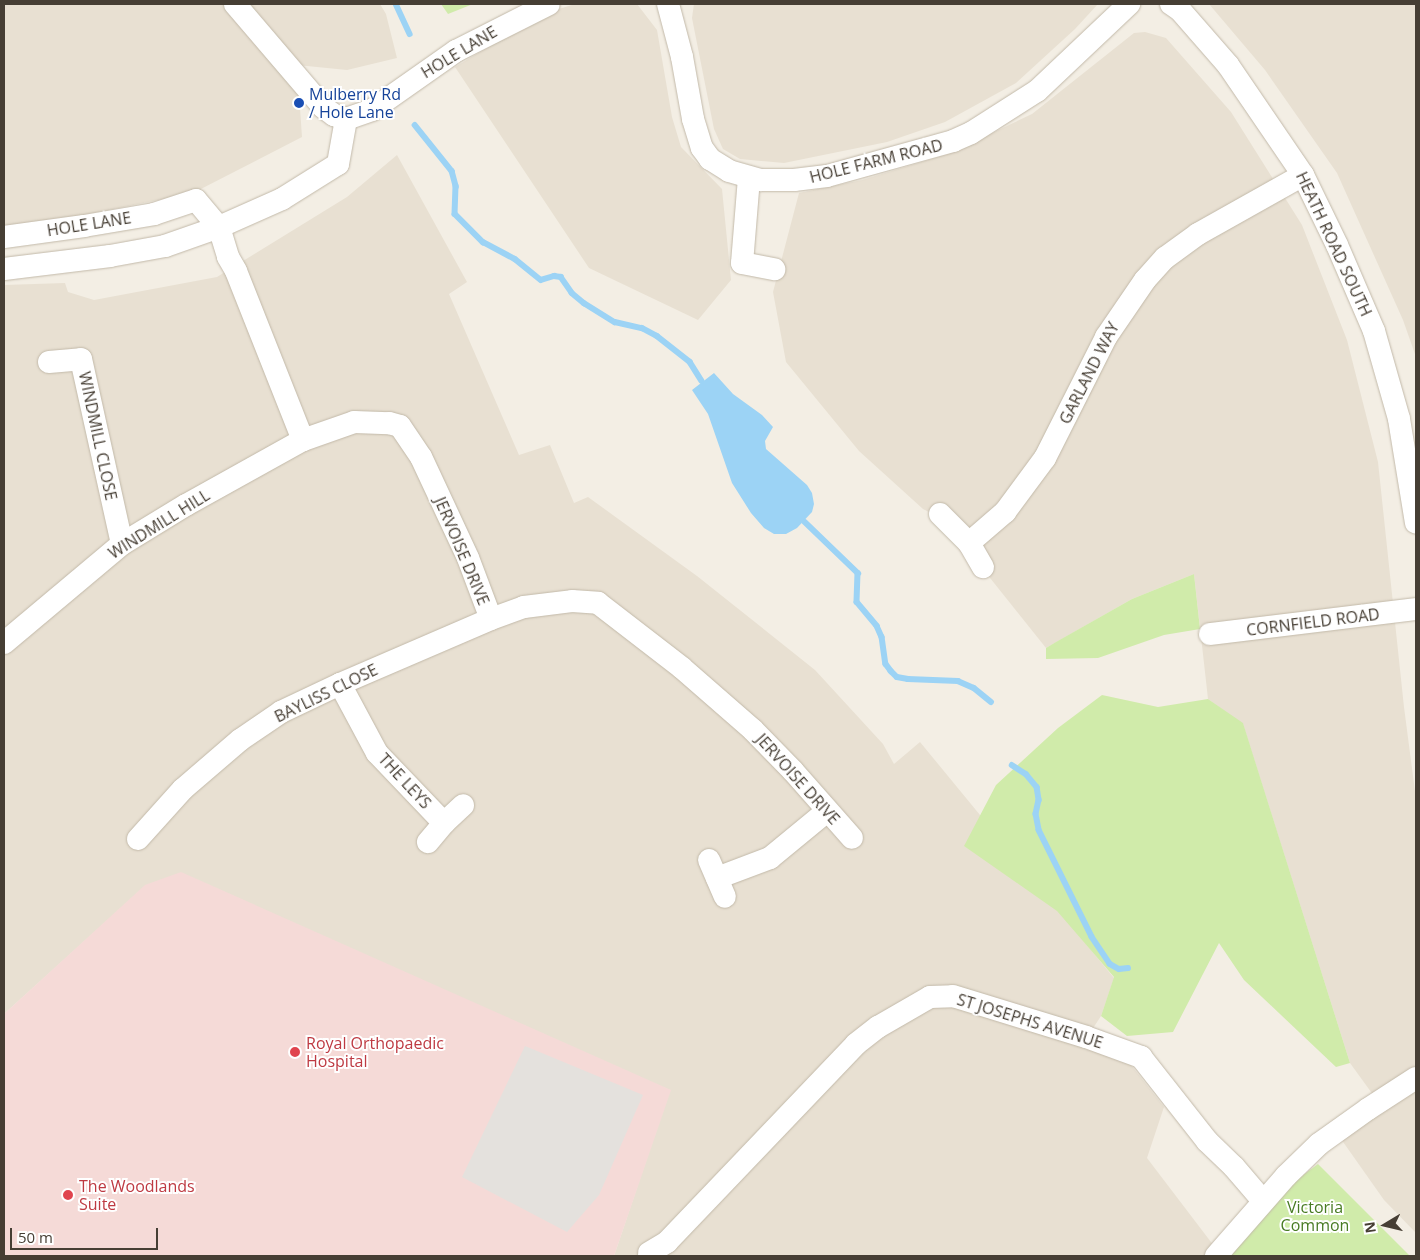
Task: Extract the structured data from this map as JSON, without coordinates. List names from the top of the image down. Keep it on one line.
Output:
{"streets":{"street":["HOLE LANE","HOLE FARM ROAD","HEATH ROAD SOUTH","GARLAND WAY","WINDMILL CLOSE","WINDMILL HILL","JERVOISE DRIVE","CORNFIELD ROAD","BAYLISS CLOSE","THE LEYS","ST JOSEPHS AVENUE"]},"crossings":[["HEATH ROAD SOUTH","GARLAND WAY"],["WINDMILL CLOSE","WINDMILL HILL"],["WINDMILL HILL","JERVOISE DRIVE"],["JERVOISE DRIVE","BAYLISS CLOSE"],["BAYLISS CLOSE","THE LEYS"]],"parks":["Victoria Common"],"places":["Mulberry Rd / Hole Lane","Royal Orthopaedic Hospital","The Woodlands Suite"],"scale_bar":"50 m","north":"left"}
